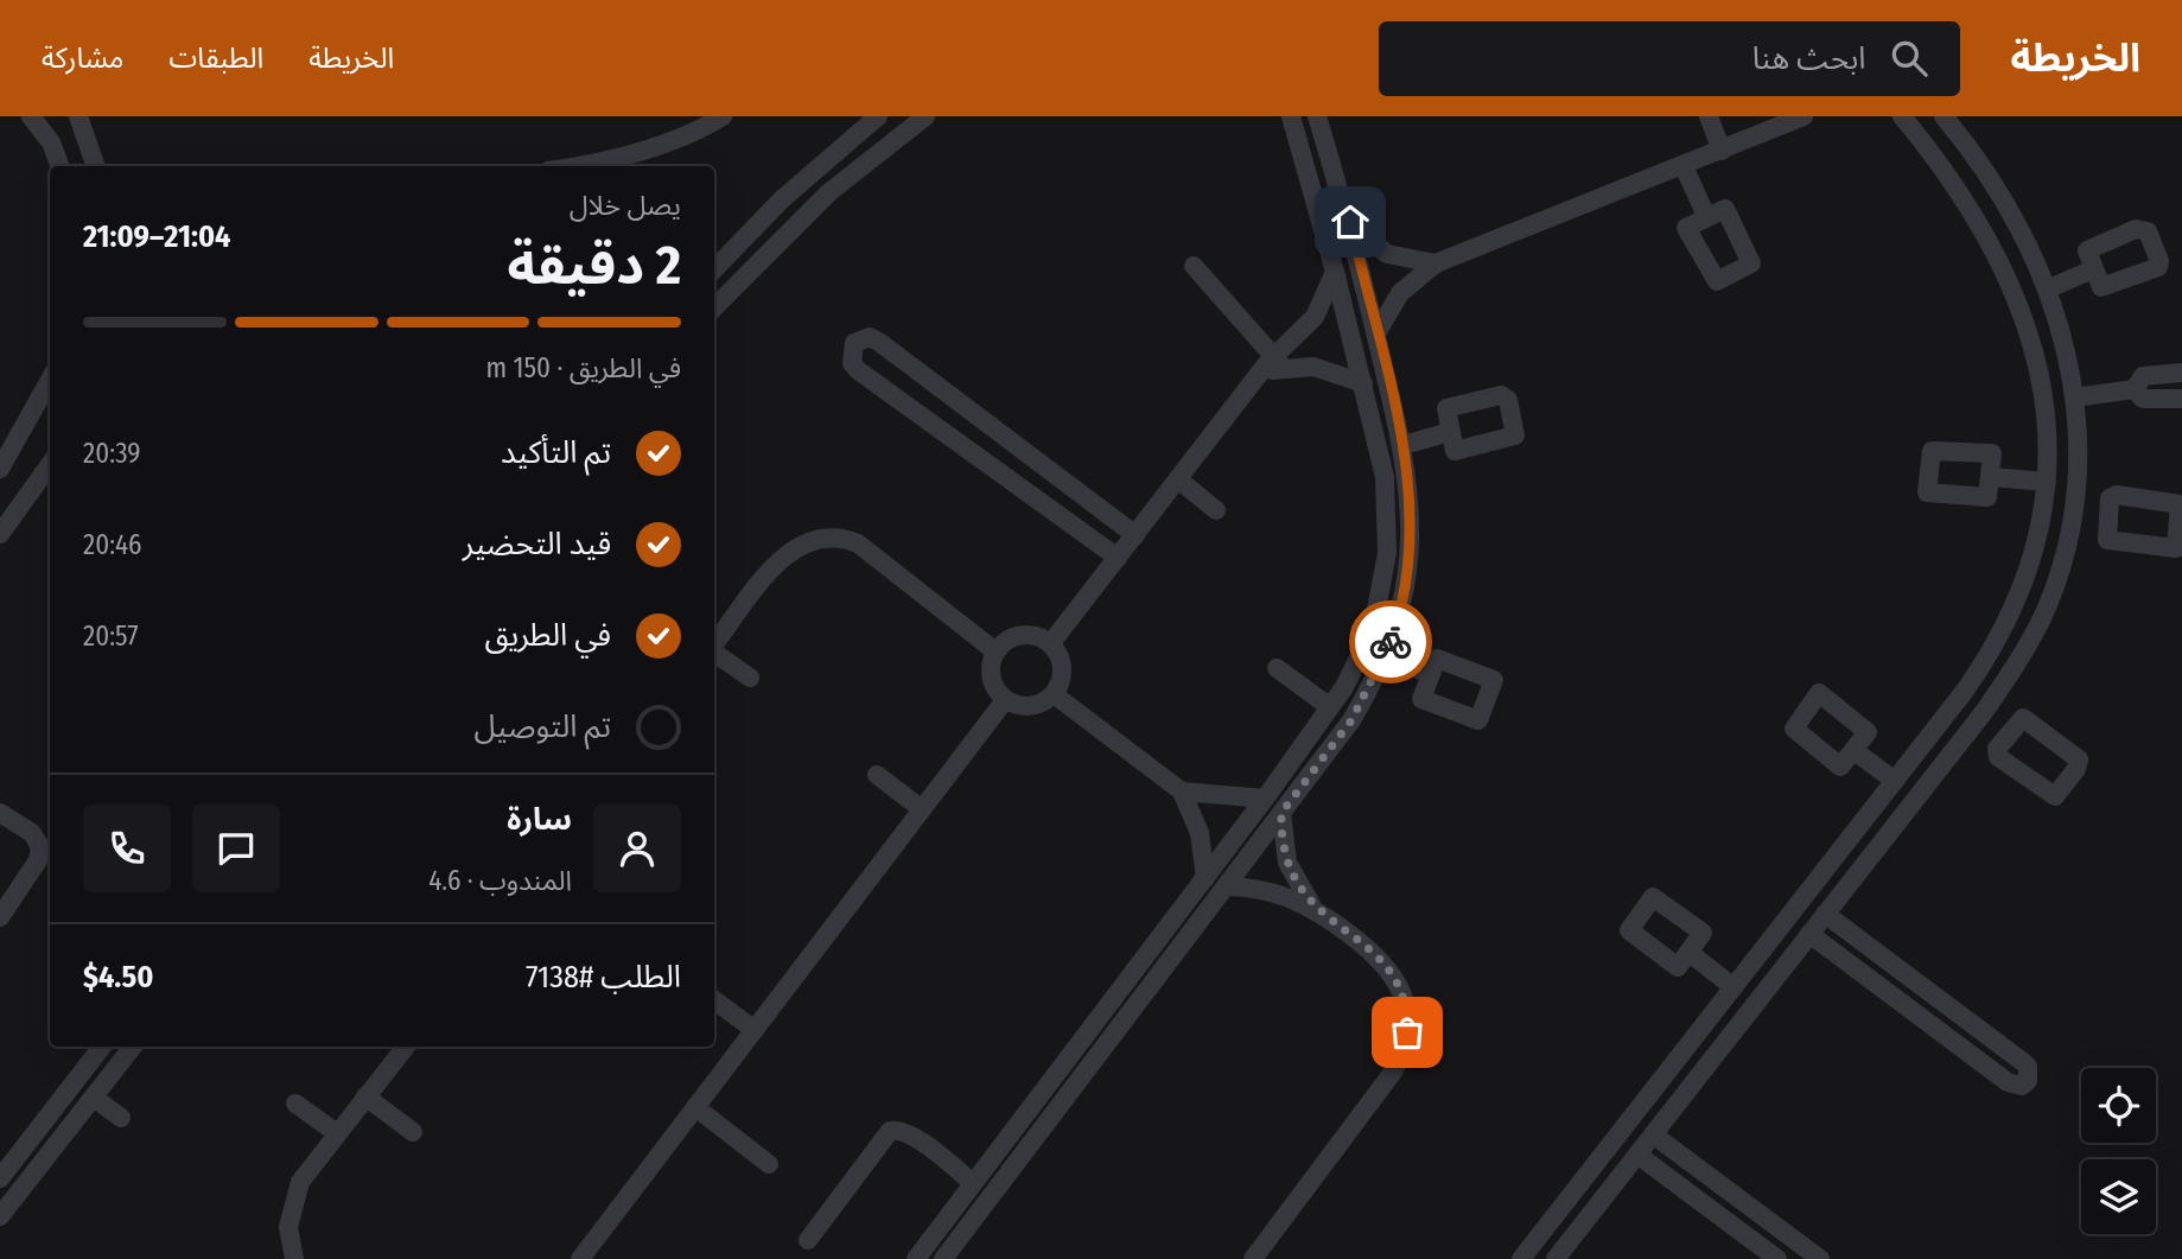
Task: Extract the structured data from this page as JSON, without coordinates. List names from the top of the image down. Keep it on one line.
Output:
{"page":{"header":"الخريطة","search":"ابحث هنا","nav":["الخريطة","الطبقات","مشاركة"],"heading":["2 دقيقة","يصل خلال","21:04–21:09"],"panel":["سارة","المندوب · 4.6","الطلب #7138","$4.50"],"bar":"في الطريق · 150 m","list":[["تم التأكيد","20:39"],["قيد التحضير","20:46"],["في الطريق","20:57"],"تم التوصيل"]}}
